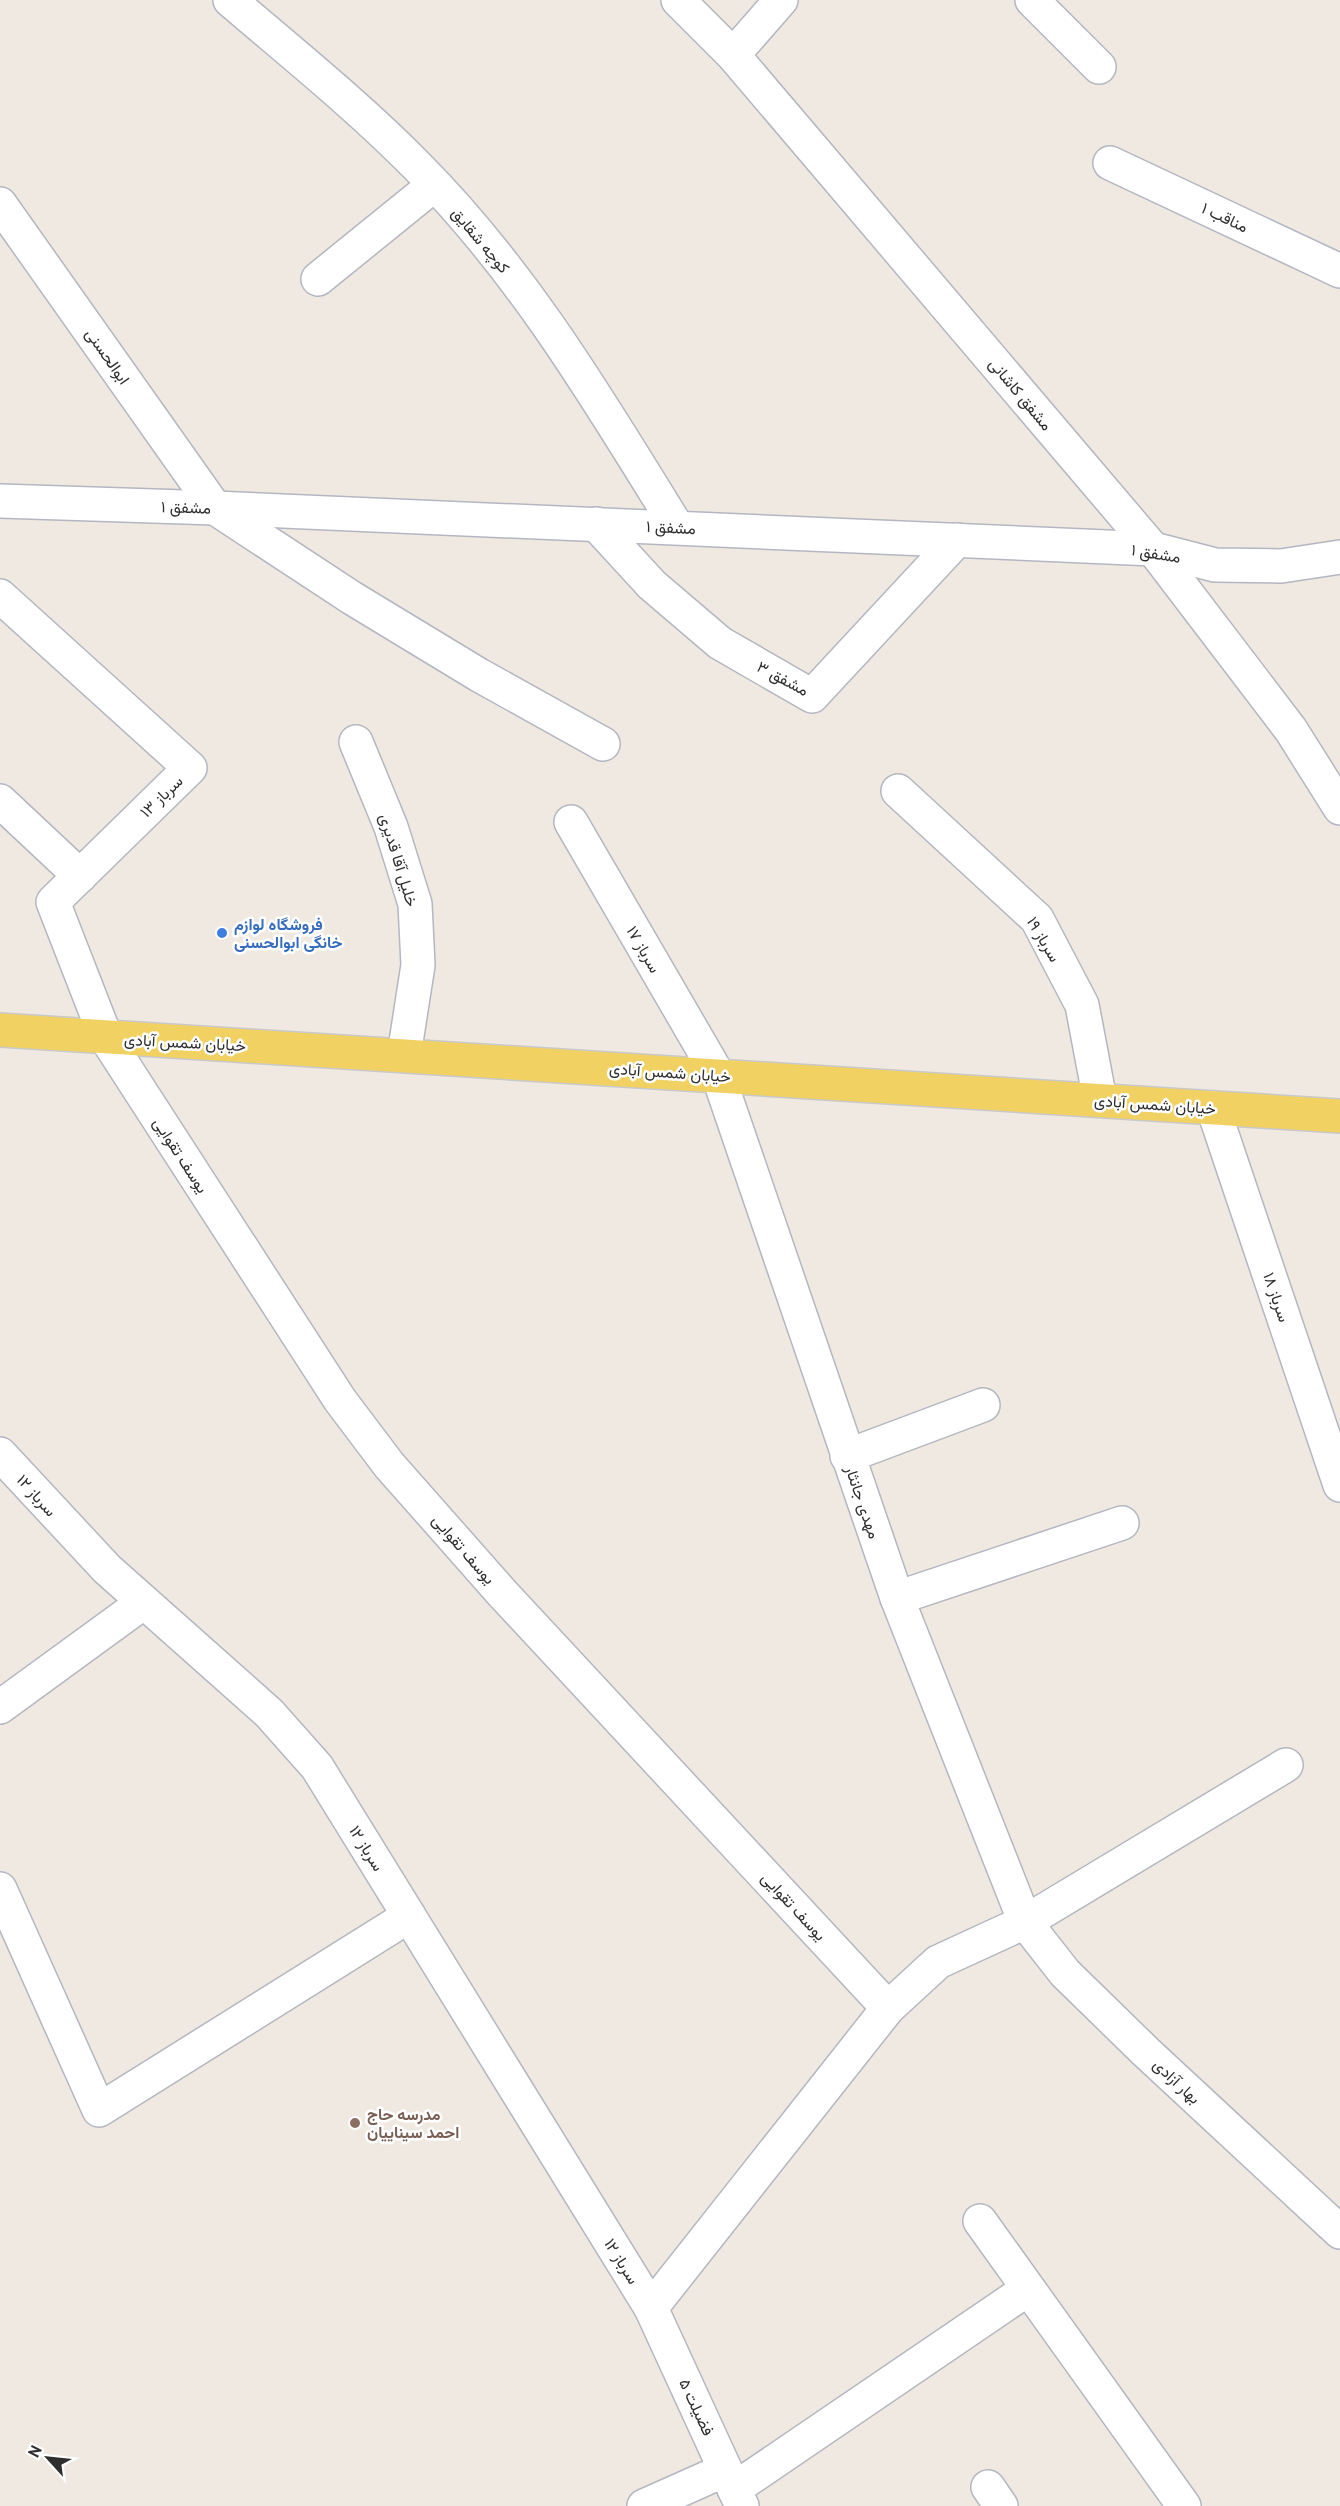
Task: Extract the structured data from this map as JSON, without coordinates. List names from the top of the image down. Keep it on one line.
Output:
{"streets":{"main road":["خیابان شمس آبادی"],"street":["مناقب ۱","کوچه شقایق","ابوالحسنی","مشفق کاشانی","مشفق ۱","مشفق ۳","سرباز ۱۳","خلیل آقا قدیری","سرباز ۱۹","سرباز ۱۷","یوسف تقوایی","سرباز ۱۸","سرباز ۱۲","مهدی جانثار","بهار آزادی","فضیلت ۵"]},"crossings":[["کوچه شقایق","مشفق ۱"],["ابوالحسنی","مشفق ۱"],["مشفق کاشانی","مشفق ۱"],["مشفق ۱","مشفق ۳"],["سرباز ۱۳","خیابان شمس آبادی"],["سرباز ۱۳","یوسف تقوایی"],["خلیل آقا قدیری","خیابان شمس آبادی"],["سرباز ۱۹","خیابان شمس آبادی"],["سرباز ۱۷","خیابان شمس آبادی"],["سرباز ۱۷","مهدی جانثار"],["خیابان شمس آبادی","یوسف تقوایی"],["خیابان شمس آبادی","سرباز ۱۸"],["خیابان شمس آبادی","مهدی جانثار"],["سرباز ۱۲","فضیلت ۵"],["مهدی جانثار","بهار آزادی"]],"places":["فروشگاه لوازم خانگی ابوالحسنی","مدرسه حاج احمد سیناییان"],"north":"top left"}
